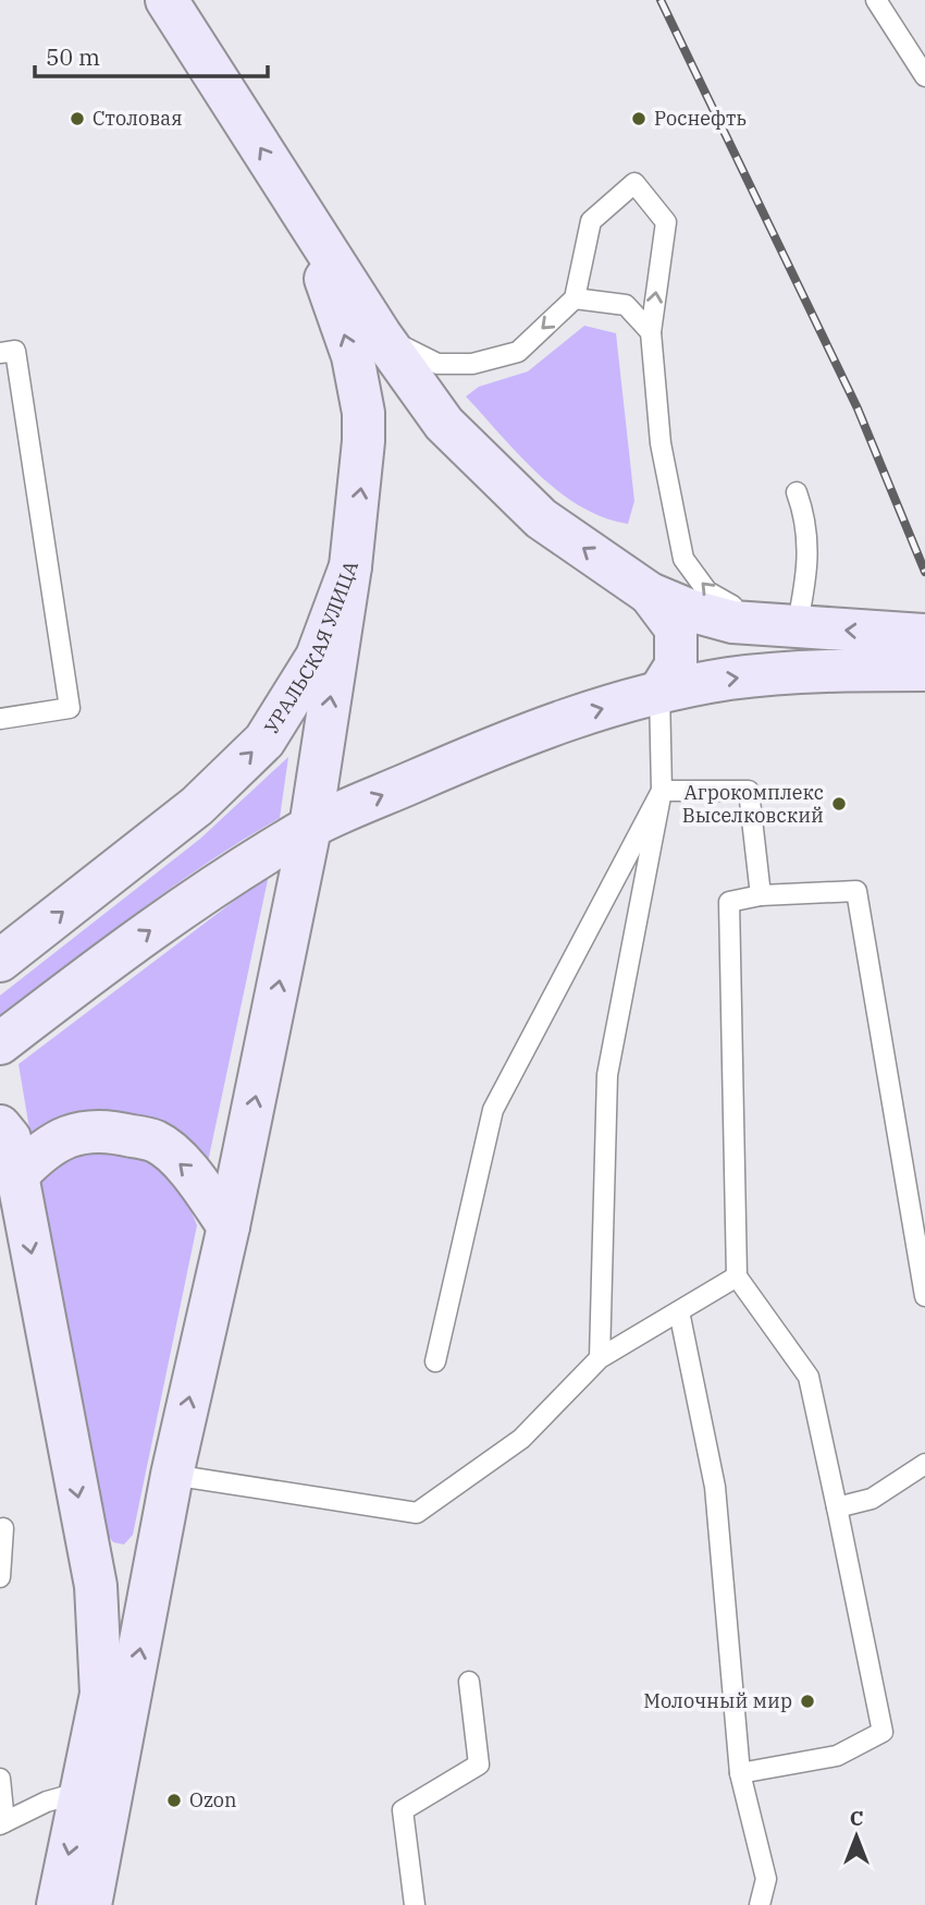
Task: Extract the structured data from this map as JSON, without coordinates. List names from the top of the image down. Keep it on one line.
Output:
{"streets":{"main road":["УРАЛЬСКАЯ УЛИЦА"]},"places":["Столовая","Роснефть","Агрокомплекс Выселковский","Молочный мир","Ozon"],"scale_bar":"50 m","north":"top"}
